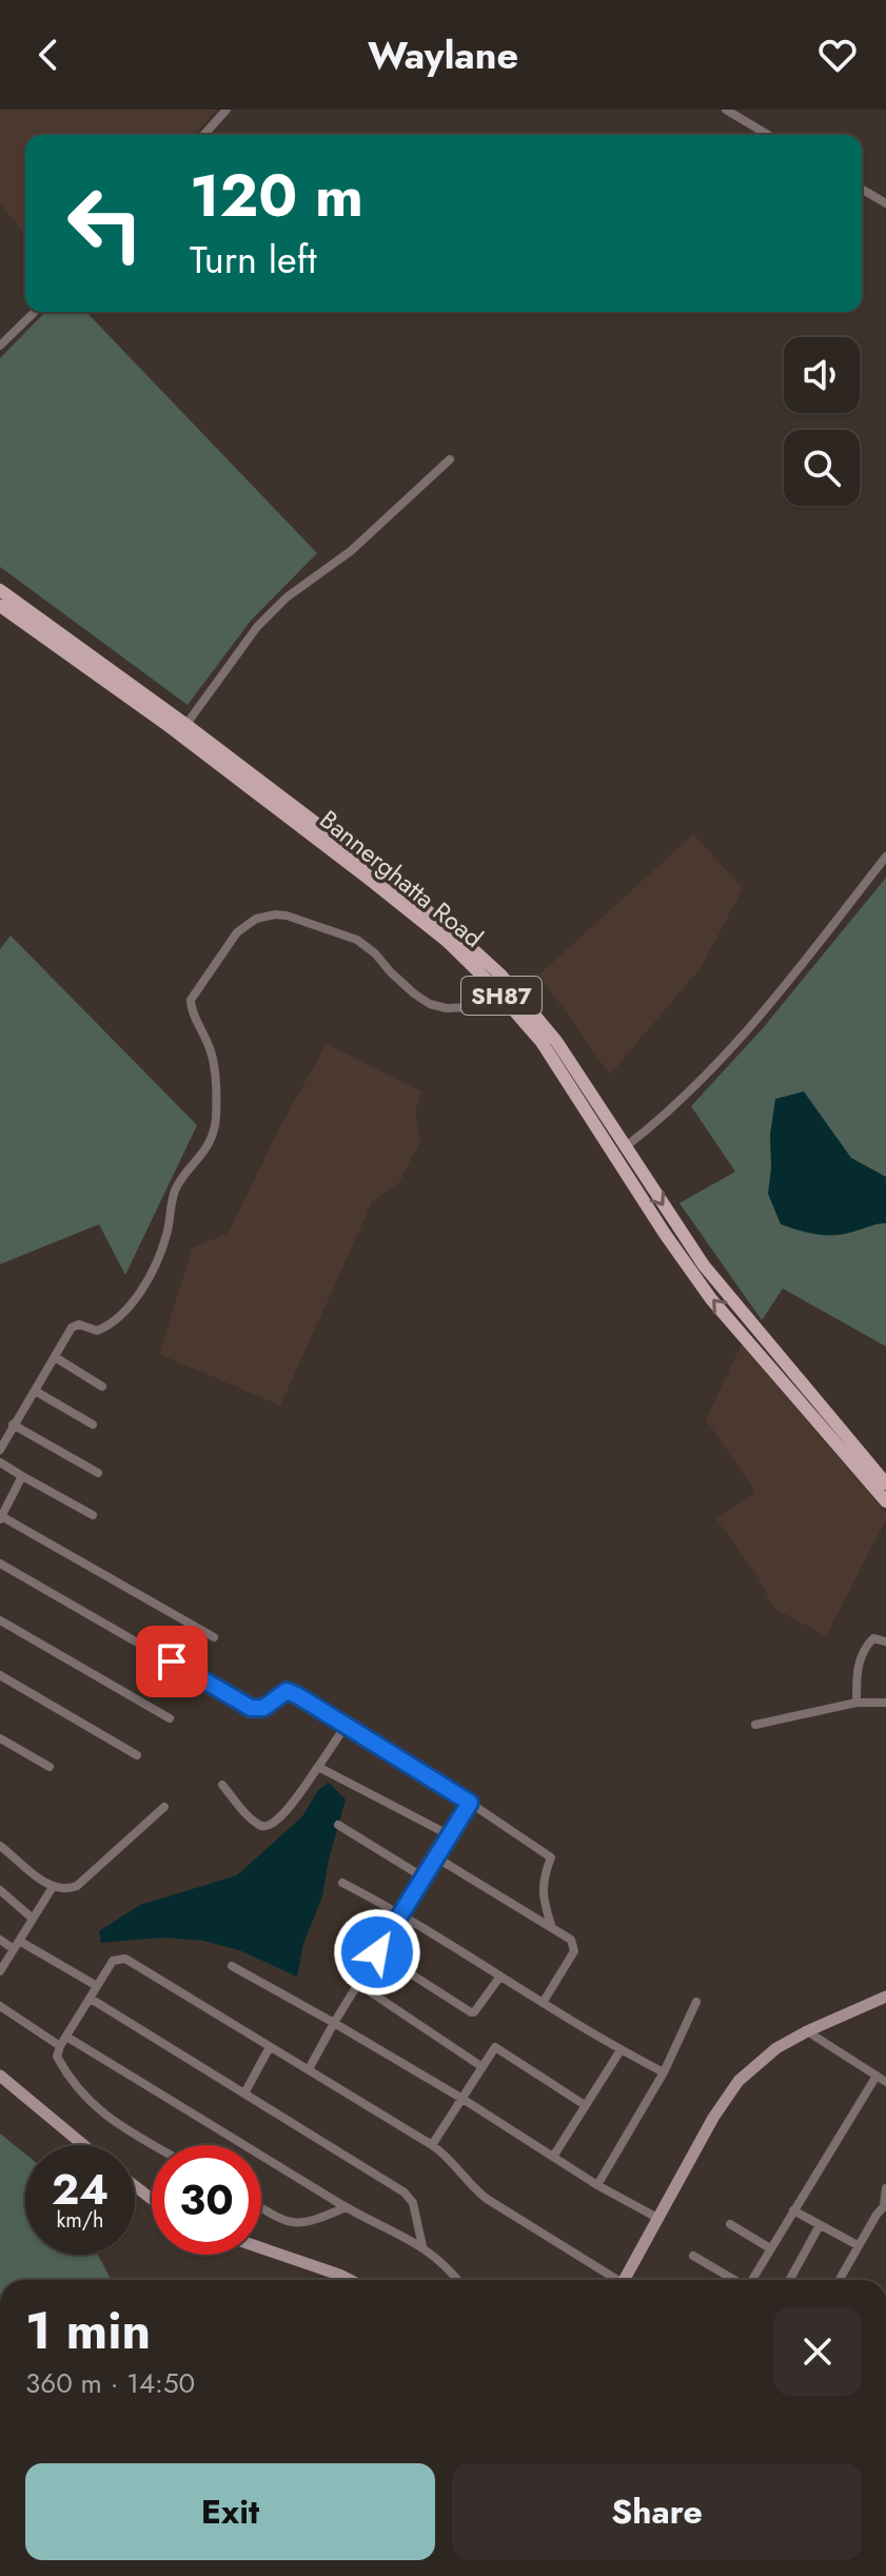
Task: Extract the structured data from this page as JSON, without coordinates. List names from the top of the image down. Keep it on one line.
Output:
{"streets":{"main road":["Bannerghatta Road","SH87"]},"page":{"header":"Waylane","turn":["120 m","Turn left"],"speed":"24 km/h","limit":"30","heading":["1 min","360 m · 14:50"],"buttons":["Exit","Share"]}}
